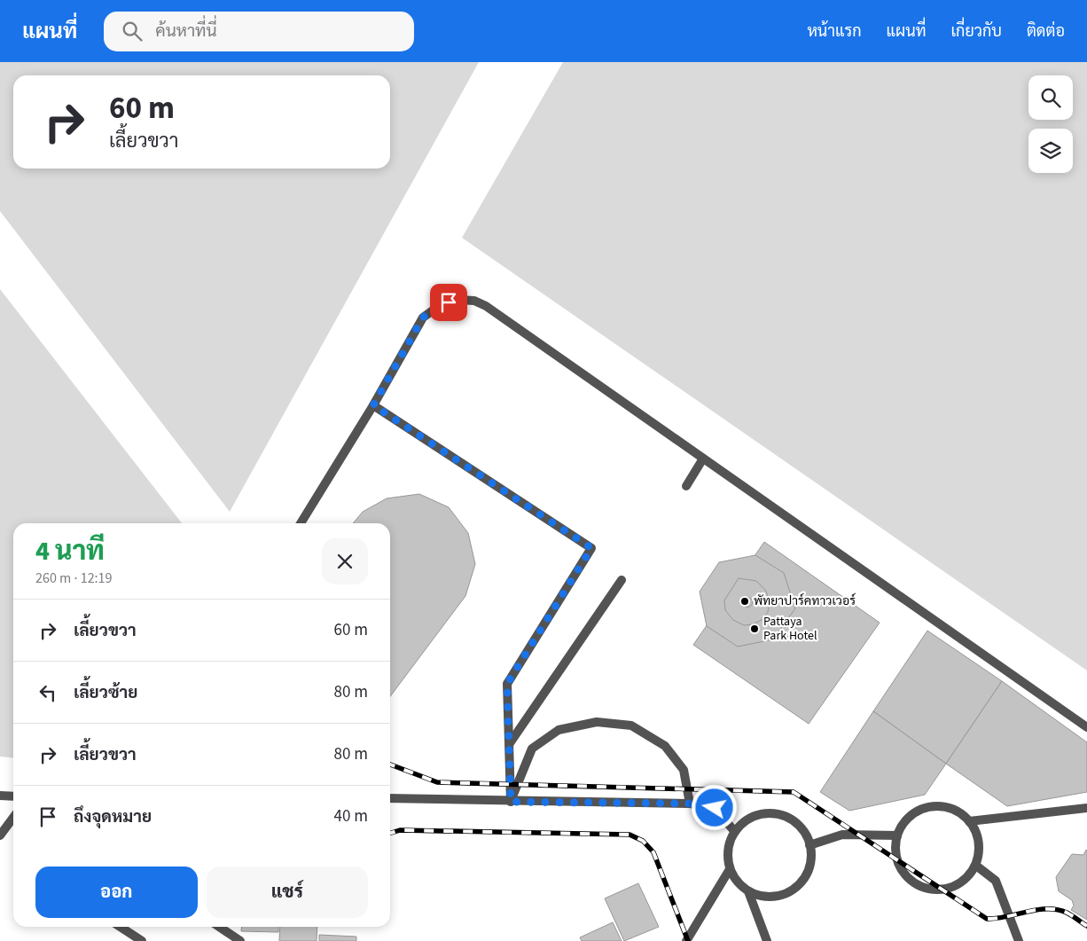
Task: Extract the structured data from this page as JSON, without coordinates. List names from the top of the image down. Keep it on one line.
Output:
{"places":["พัทยาปาร์คทาวเวอร์","Pattaya Park Hotel"],"page":{"header":"แผนที่","search":"ค้นหาที่นี่","nav":["หน้าแรก","แผนที่","เกี่ยวกับ","ติดต่อ"],"turn":["60 m","เลี้ยวขวา"],"heading":["4 นาที","260 m · 12:19"],"list":[{"name":"เลี้ยวขวา","value":"60 m"},{"name":"เลี้ยวซ้าย","value":"80 m"},{"name":"เลี้ยวขวา","value":"80 m"},{"name":"ถึงจุดหมาย","value":"40 m"}],"buttons":["ออก","แชร์"]}}
